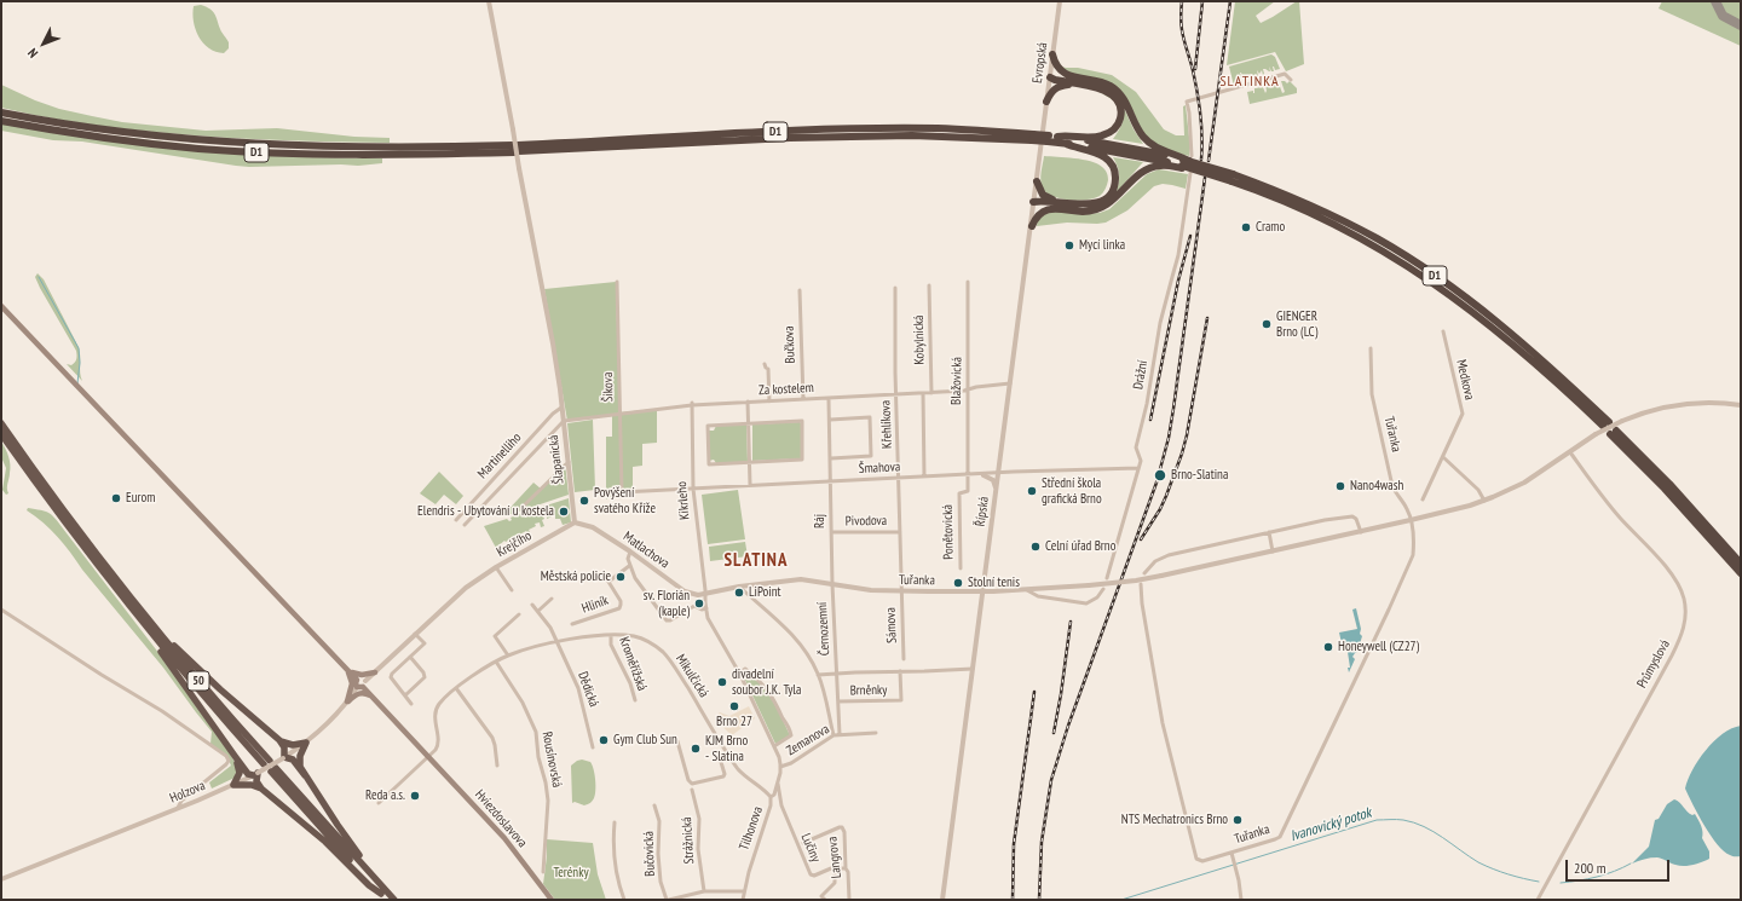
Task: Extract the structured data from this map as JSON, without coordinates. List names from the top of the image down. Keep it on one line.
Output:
{"streets":{"highway":["D1","50"],"main road":["Hviezdoslavova"],"street":["Evropská","Kobylnická","Bučkova","Drážní","Medkova","Blažovická","Šikova","Za kostelem","Křehlíkova","Tuřanka","Martinelliho","Šlapanická","Šmahova","Kikrleho","Řípská","Ráj","Pivodova","Ponětovická","Krejčího","Matlachova","Hliník","Sámova","Černozemní","Kroměřížská","Průmyslová","Mikulčická","Dědická","Brněnky","Zemanova","Rousínovská","Holzova","Tilhonova","Strážnická","Lučiny","Bučovická","Langrova"]},"crossings":[["Evropská","Řípská"],["D1","Drážní"],["Kobylnická","Za kostelem"],["Bučkova","Za kostelem"],["Drážní","Šmahova"],["Blažovická","Za kostelem"],["Blažovická","Šmahova"],["Blažovická","Ponětovická"],["Šikova","Za kostelem"],["Šikova","Šmahova"],["Za kostelem","Křehlíkova"],["Za kostelem","Šlapanická"],["Za kostelem","Kikrleho"],["Za kostelem","Řípská"],["Křehlíkova","Tuřanka"],["Křehlíkova","Šmahova"],["Křehlíkova","Pivodova"],["Křehlíkova","Sámova"],["Tuřanka","Kikrleho"],["Tuřanka","Řípská"],["Tuřanka","Ráj"],["Tuřanka","Matlachova"],["Tuřanka","Sámova"],["Tuřanka","Černozemní"],["Martinelliho","Šlapanická"],["Šlapanická","Krejčího"],["Šlapanická","Matlachova"],["Šmahova","Kikrleho"],["Šmahova","Řípská"],["Šmahova","Ráj"],["Šmahova","Ponětovická"],["Kikrleho","Matlachova"],["Kikrleho","Zemanova"],["Kikrleho","Tilhonova"],["Řípská","Brněnky"],["Ráj","Pivodova"],["Ráj","Černozemní"],["Krejčího","Matlachova"],["Krejčího","Holzova"],["Černozemní","Brněnky"],["Černozemní","Zemanova"],["Kroměřížská","Mikulčická"],["Mikulčická","Dědická"],["Mikulčická","Rousínovská"],["Mikulčická","Hviezdoslavova"],["Mikulčická","Tilhonova"],["50","Holzova"],["Zemanova","Tilhonova"],["Holzova","Hviezdoslavova"],["Tilhonova","Lučiny"],["Lučiny","Langrova"]],"districts":["SLATINKA","SLATINA"],"water":["Ivanovický potok"],"parks":["Terénky"],"places":["Cramo","Mycí linka","GIENGER Brno (LC)","Brno-Slatina","Nano4wash","Střední škola grafická Brno","Eurom","Povýšení svatého Kříže","Elendris - Ubytování u kostela","Celní úřad Brno","Městská policie","Stolní tenis","LiPoint","sv. Florián (kaple)","Honeywell (CZ27)","divadelní soubor J.K. Tyla","Brno 27","Gym Club Sun","KJM Brno - Slatina","Reda a.s.","NTS Mechatronics Brno"],"scale_bar":"200 m","north":"bottom left"}
